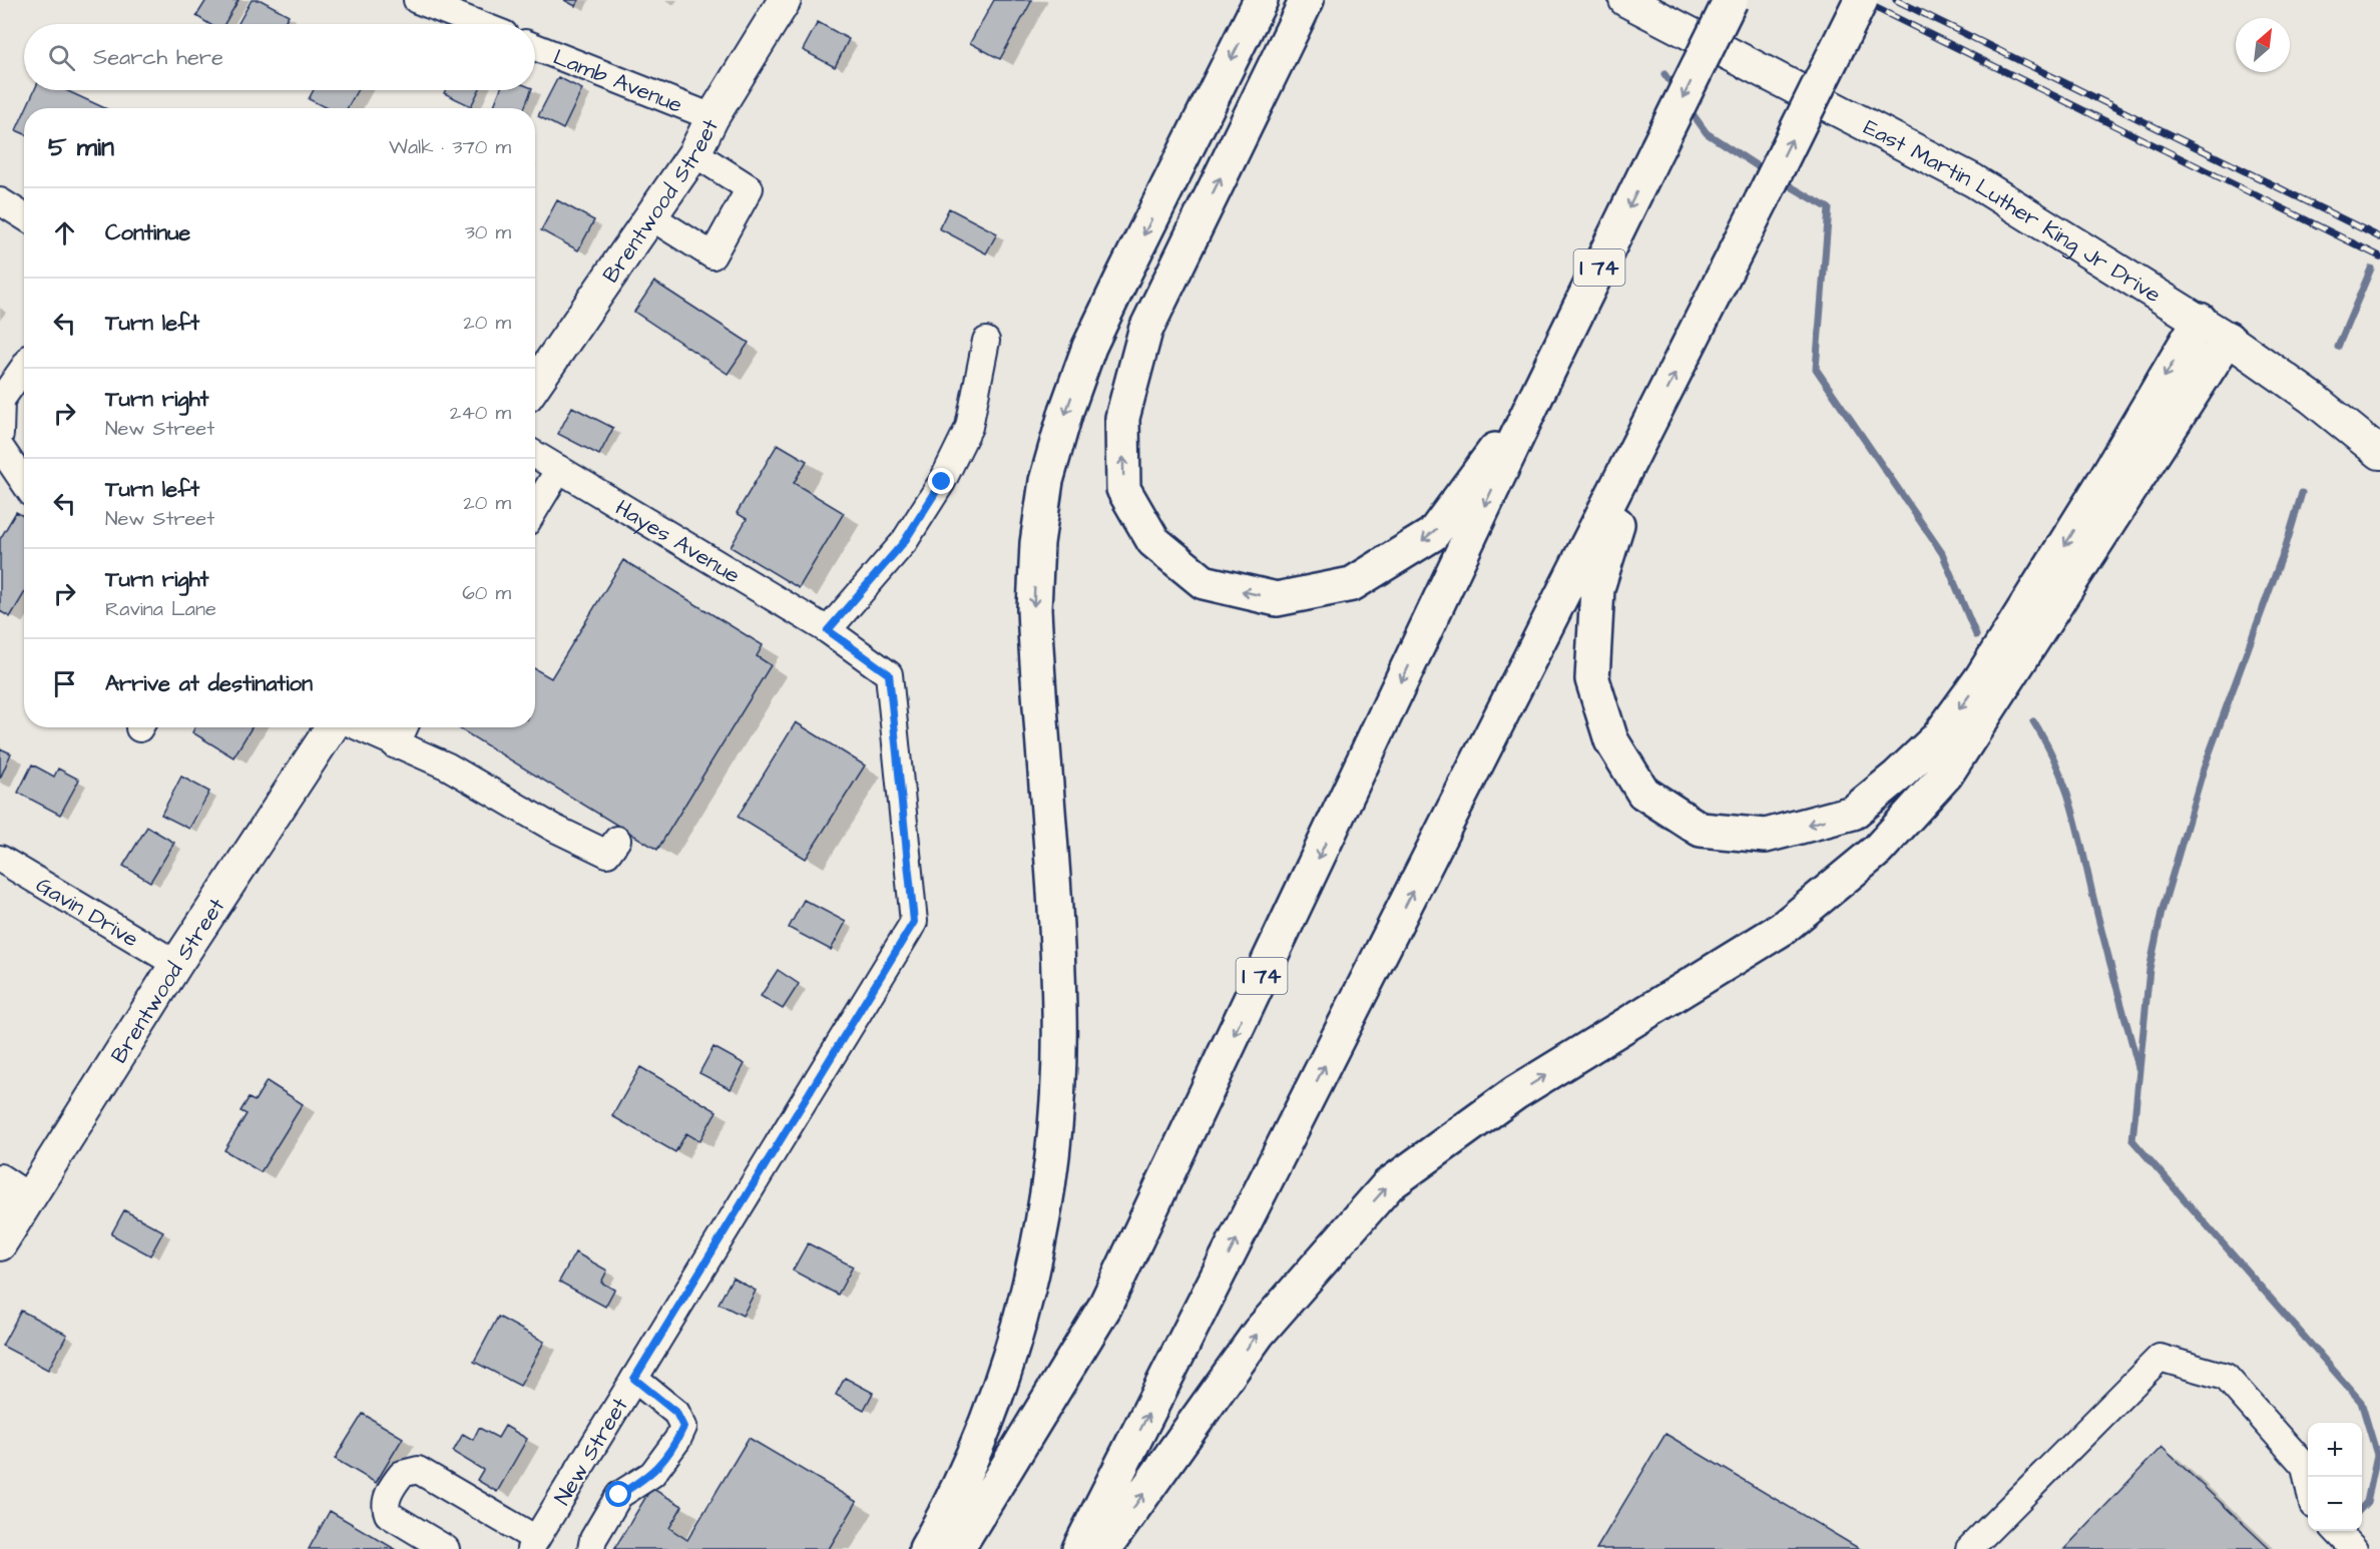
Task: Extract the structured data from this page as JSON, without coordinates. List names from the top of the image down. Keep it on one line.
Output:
{"streets":{"highway":["I 74"],"main road":["Brentwood Street","East Martin Luther King Jr Drive"],"street":["Lamb Avenue","Hayes Avenue","Gavin Drive","New Street"]},"crossings":[["Lamb Avenue","Brentwood Street"],["Brentwood Street","Gavin Drive"],["Hayes Avenue","New Street"]],"north":"top right","page":{"search":"Search here","heading":["5 min","Walk · 370 m"],"list":[["Continue","30 m"],["Turn left","20 m"],["Turn right","New Street","240 m"],["Turn left","New Street","20 m"],["Turn right","Ravina Lane","60 m"],"Arrive at destination"],"map_buttons":["+","−"]}}
